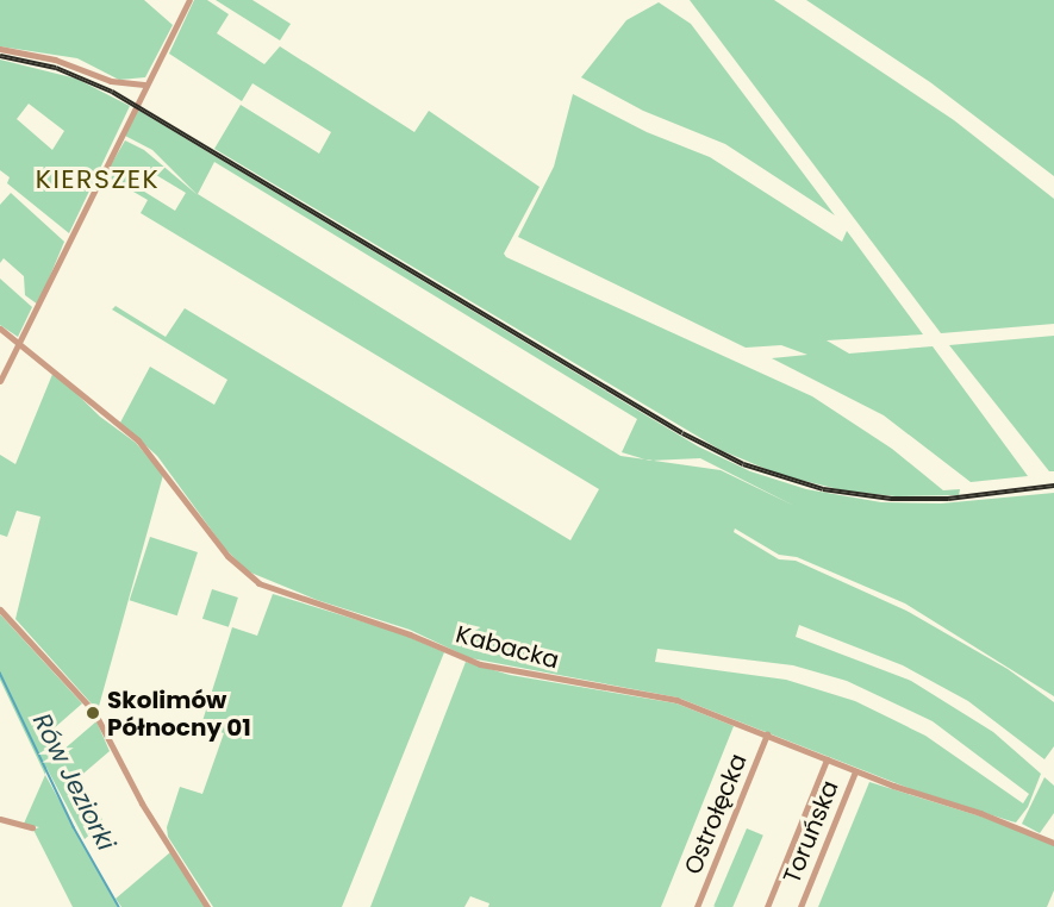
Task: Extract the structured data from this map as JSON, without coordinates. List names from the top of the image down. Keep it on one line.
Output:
{"streets":{"street":["Kabacka","Ostrołęcka","Toruńska"]},"crossings":[["Kabacka","Ostrołęcka"],["Kabacka","Toruńska"]],"districts":["KIERSZEK"],"water":["Rów Jeziorki"],"places":["Skolimów Północny 01"]}
